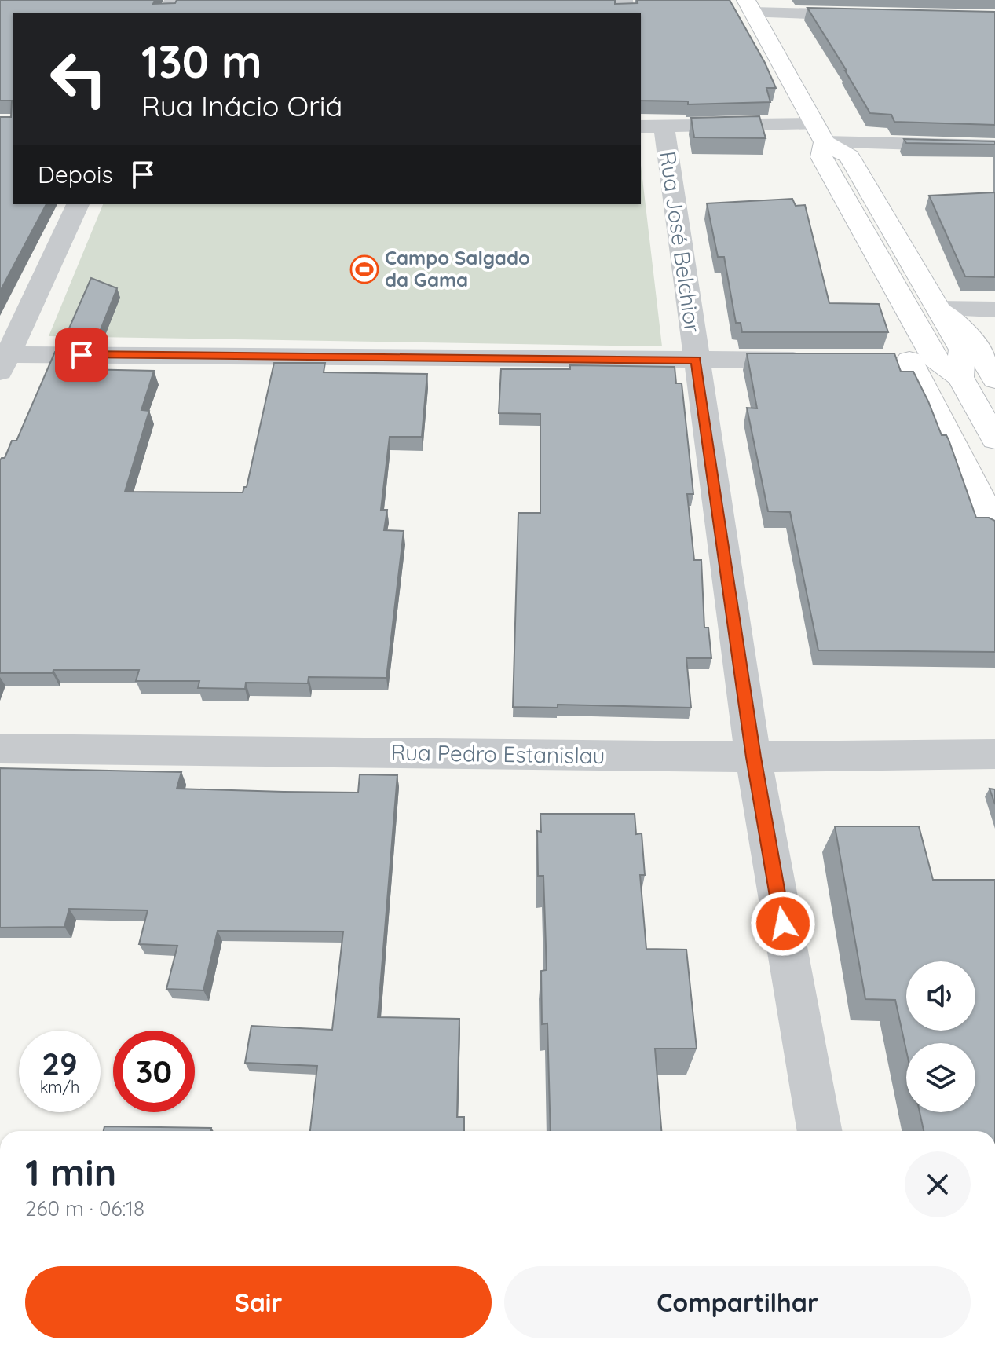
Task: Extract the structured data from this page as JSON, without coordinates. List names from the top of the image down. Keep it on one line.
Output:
{"streets":{"street":["Rua José Belchior","Rua Pedro Estanislau"]},"crossings":[["Rua José Belchior","Rua Pedro Estanislau"]],"places":{"sports":["Campo Salgado da Gama"]},"page":{"turn":["130 m","Rua Inácio Oriá"],"then":"Depois","speed":"29 km/h","limit":"30","heading":["1 min","260 m · 06:18"],"buttons":["Sair","Compartilhar"]}}
